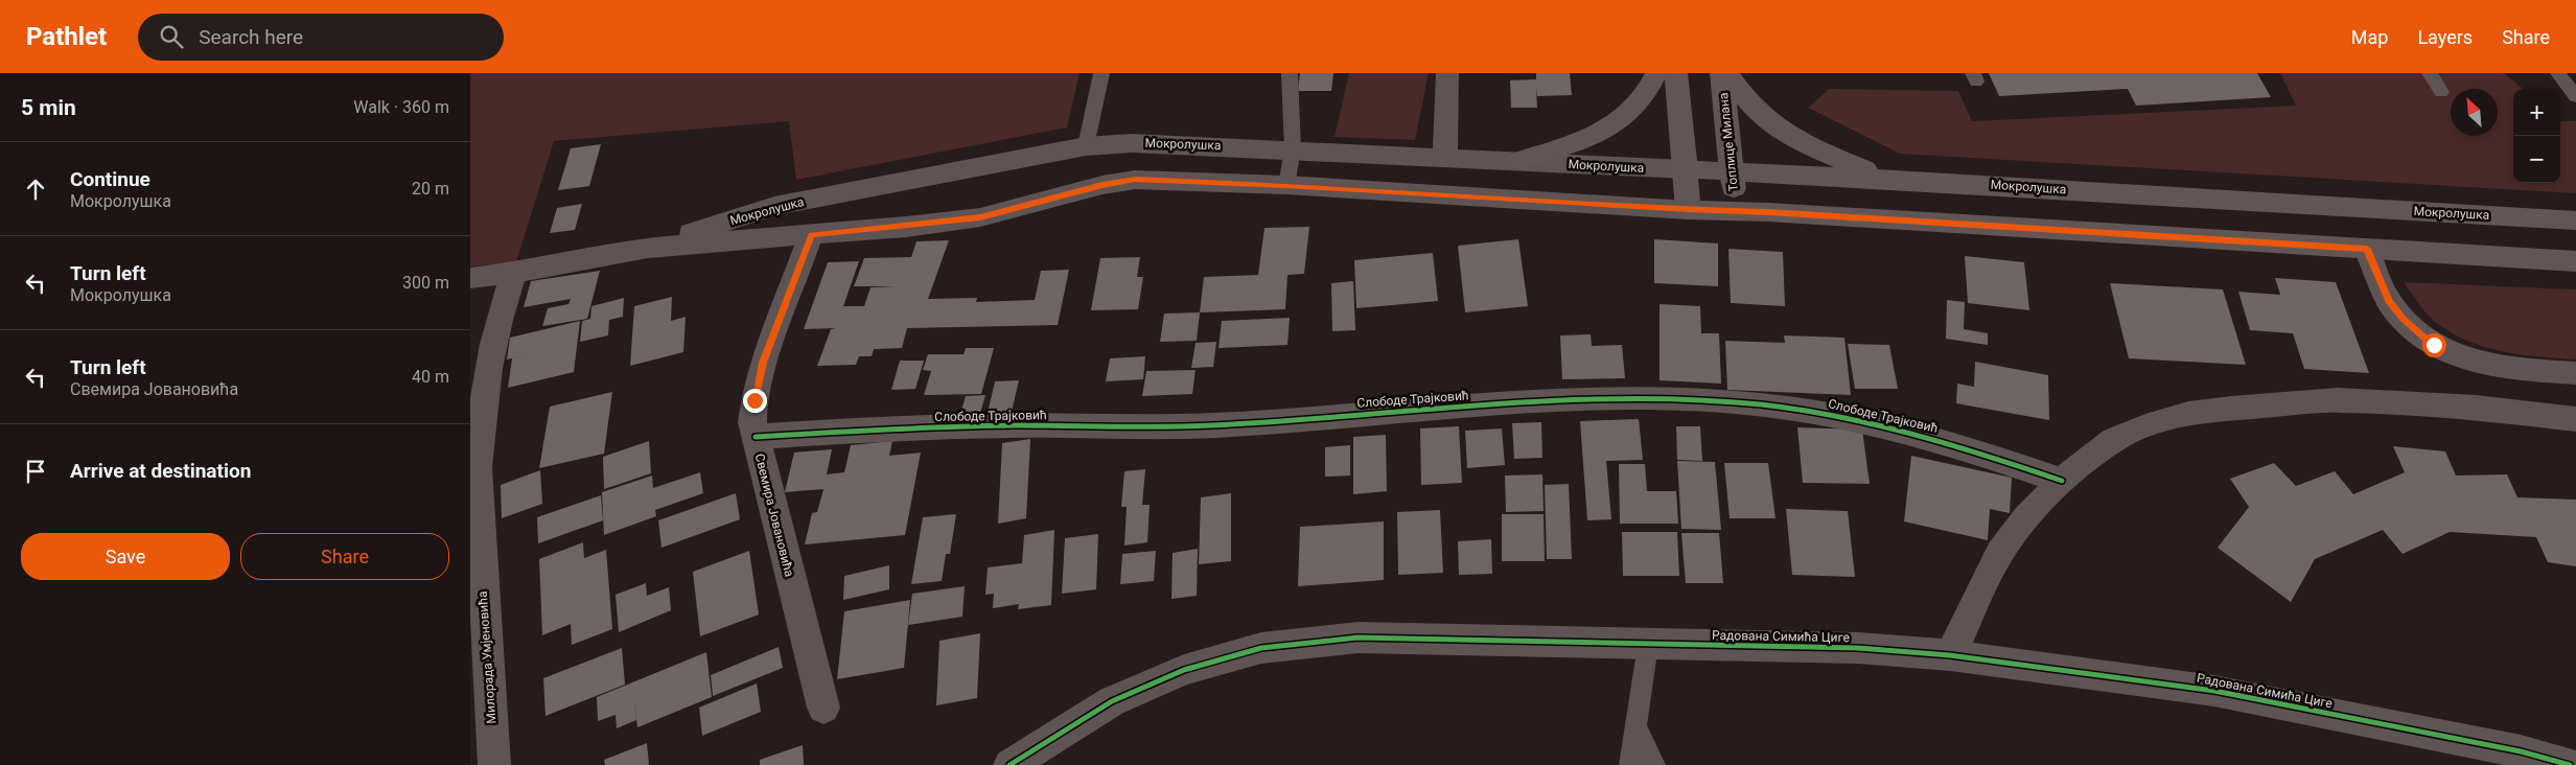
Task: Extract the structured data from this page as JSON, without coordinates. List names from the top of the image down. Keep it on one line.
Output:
{"streets":{"main road":["Топлице Милана","Мокролушка"],"street":["Слободе Трајковић","Свемира Јовановића","Радована Симића Циге","Милорада Умјеновића"]},"crossings":[["Топлице Милана","Мокролушка"],["Мокролушка","Свемира Јовановића"],["Мокролушка","Милорада Умјеновића"],["Слободе Трајковић","Свемира Јовановића"]],"north":"top left","page":{"header":"Pathlet","search":"Search here","nav":["Map","Layers","Share"],"heading":["5 min","Walk · 360 m"],"map_buttons":["+","−"],"list":[["Continue","Мокролушка","20 m"],["Turn left","Мокролушка","300 m"],["Turn left","Свемира Јовановића","40 m"],"Arrive at destination"],"buttons":["Save","Share"]}}
